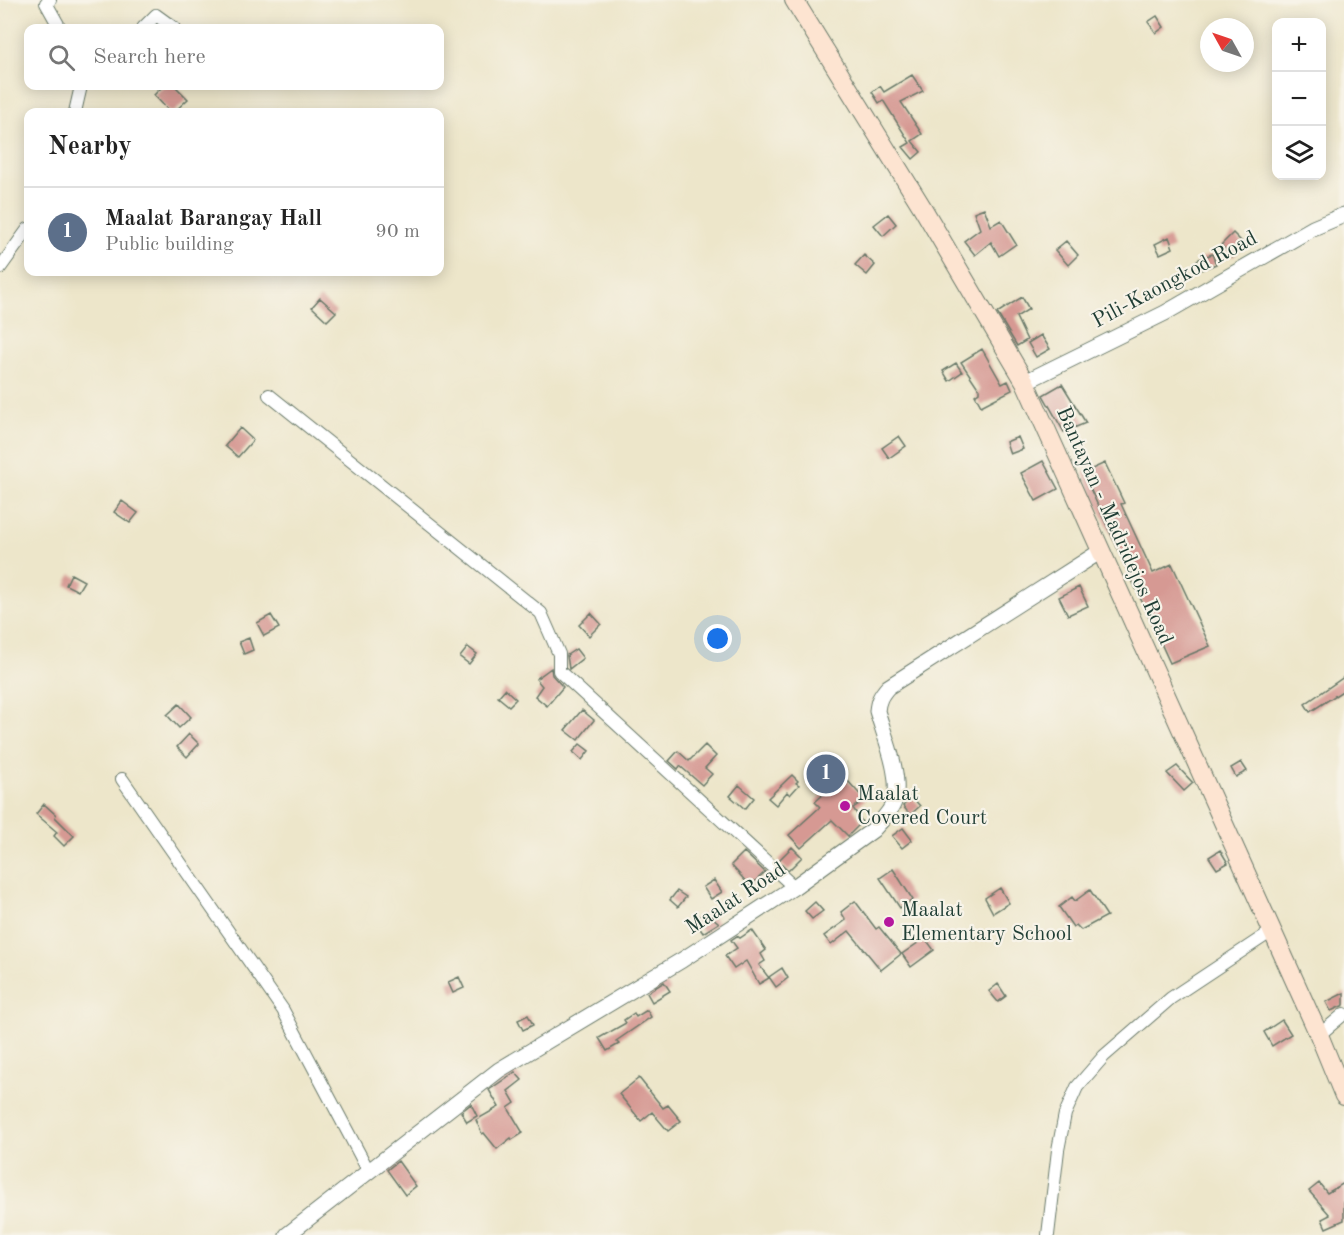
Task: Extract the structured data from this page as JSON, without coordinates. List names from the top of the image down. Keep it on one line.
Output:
{"streets":{"main road":["Bantayan - Madridejos Road"],"street":["Pili-Kaongkod Road","Maalat Road"]},"crossings":[["Pili-Kaongkod Road","Bantayan - Madridejos Road"],["Bantayan - Madridejos Road","Maalat Road"]],"places":["Maalat Covered Court","Maalat Elementary School"],"north":"top left","page":{"map_buttons":["+","−"],"search":"Search here","heading":"Nearby","list":[{"mark":"1","name":"Maalat Barangay Hall","note":"Public building","value":"90 m"}],"pins":"1"}}
